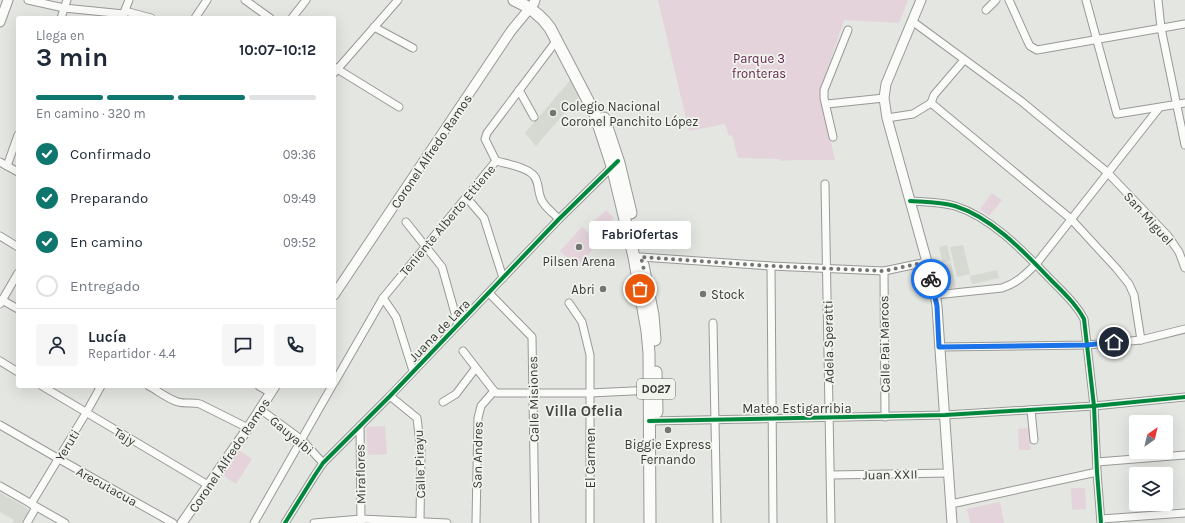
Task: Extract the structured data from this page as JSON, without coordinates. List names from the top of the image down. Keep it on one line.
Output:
{"streets":{"highway":["D027"],"main road":["Coronel Alfredo Ramos"],"street":["San Miguel","Teniente Alberto Ettiene","Juana de Lara","Adela Speratti","Calle Pai Marcos","Calle Misiones","Mateo Estigarribia","Gauyaibi","Tajy","Yeruti","San Andres","El Carmen","Calle Pirayu","Miraflores","Juan XXII","Arecutacua"]},"crossings":[["Coronel Alfredo Ramos","D027"],["Coronel Alfredo Ramos","Gauyaibi"],["Coronel Alfredo Ramos","Tajy"],["Teniente Alberto Ettiene","D027"],["Teniente Alberto Ettiene","Gauyaibi"],["Juana de Lara","D027"],["Juana de Lara","Calle Misiones"],["Juana de Lara","Gauyaibi"],["Juana de Lara","Calle Pirayu"],["Juana de Lara","Miraflores"],["Adela Speratti","Mateo Estigarribia"],["Adela Speratti","Juan XXII"],["Calle Pai Marcos","Mateo Estigarribia"],["D027","Mateo Estigarribia"],["Tajy","Yeruti"],["Yeruti","Arecutacua"]],"districts":["Villa Ofelia"],"parks":["Parque 3 fronteras"],"places":["Colegio Nacional Coronel Panchito López","Pilsen Arena","Abri","FabriOfertas","Stock","Biggie Express Fernando"],"north":"top right","page":{"heading":["3 min","Llega en","10:07–10:12"],"panel":["Lucía","Repartidor · 4.4"],"bar":"En camino · 320 m","list":[["Confirmado","09:36"],["Preparando","09:49"],["En camino","09:52"],"Entregado"],"bubble":"FabriOfertas"}}
